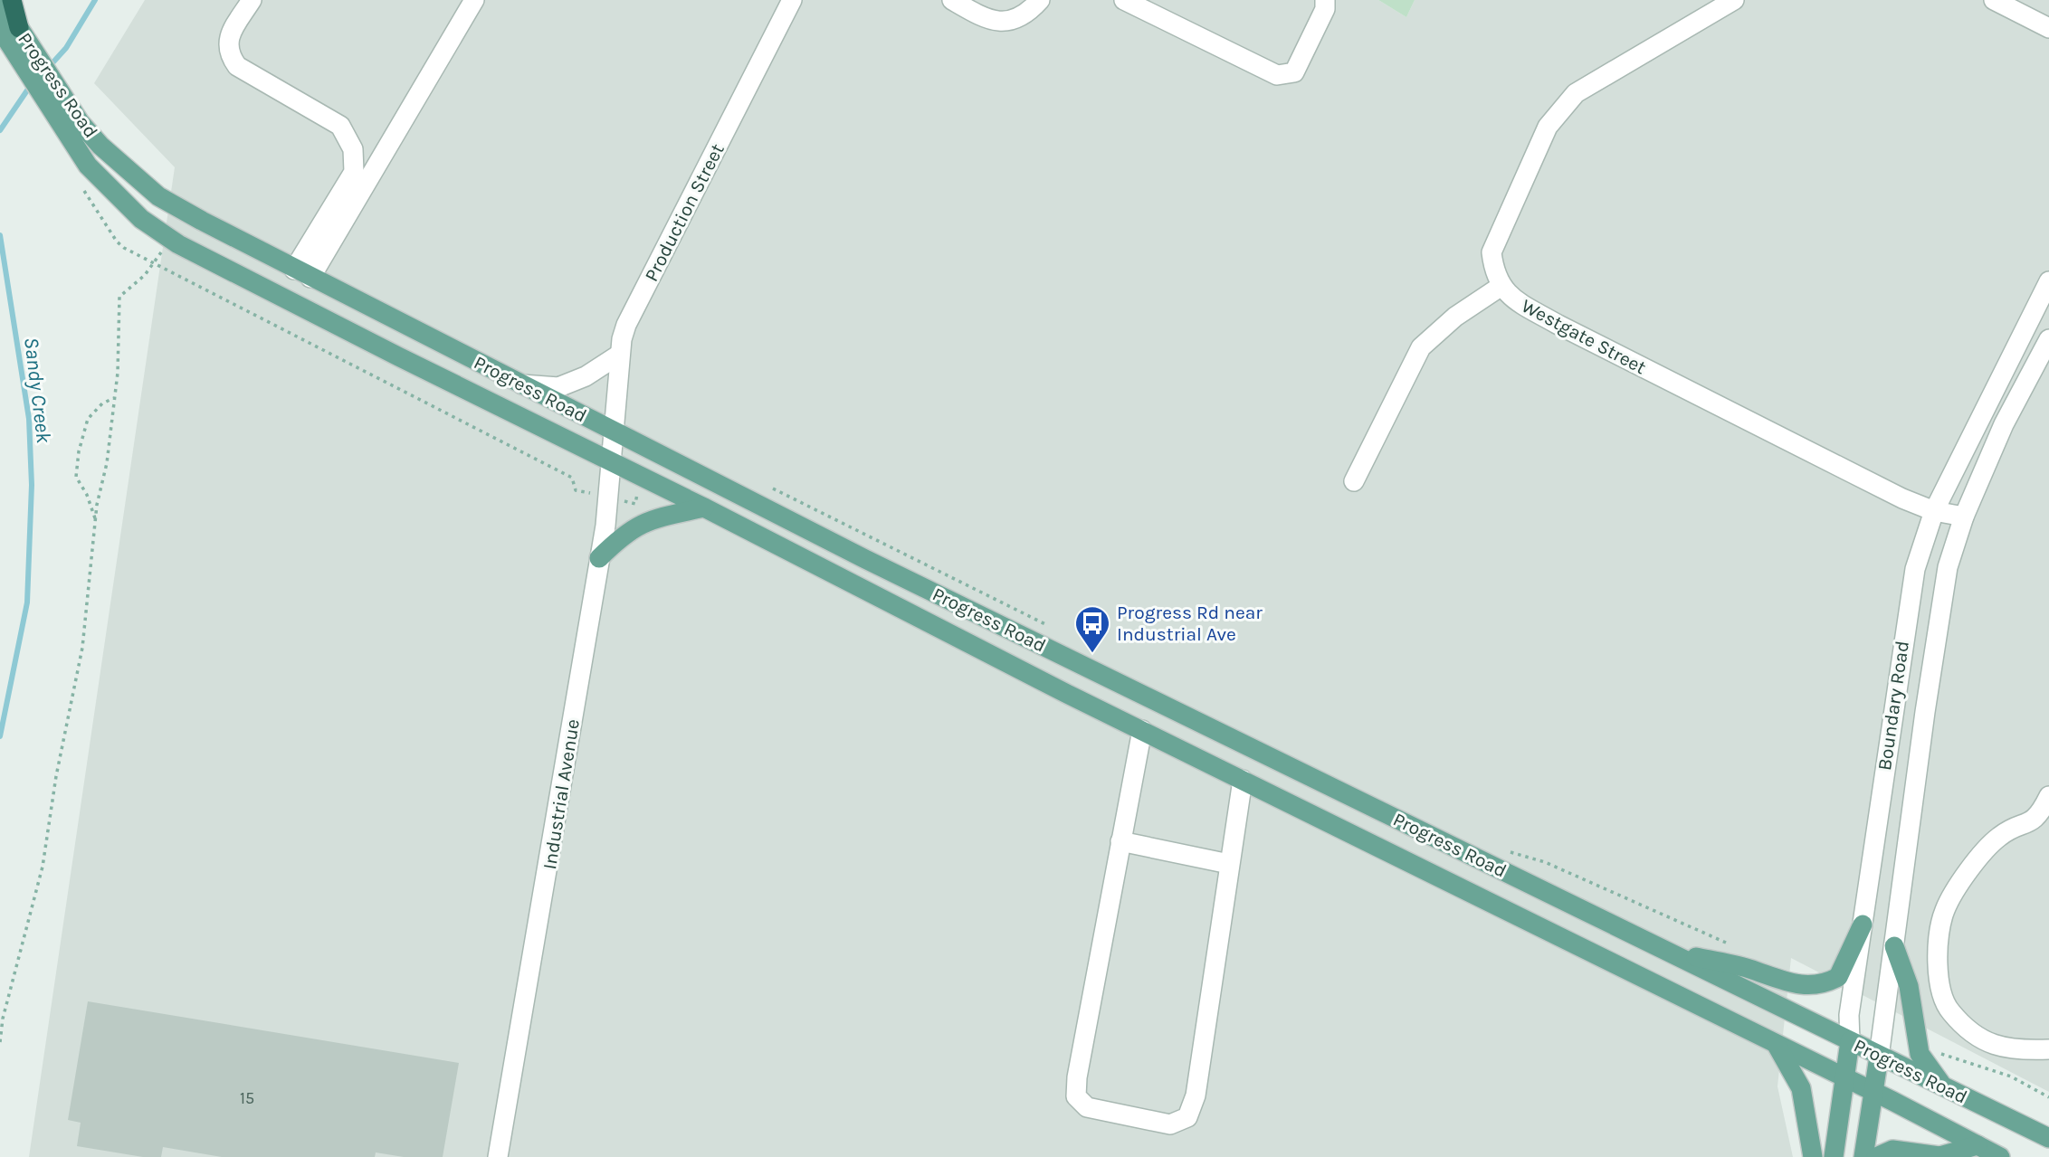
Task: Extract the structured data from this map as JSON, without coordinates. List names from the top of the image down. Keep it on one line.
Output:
{"streets":{"main road":["Progress Road","Boundary Road"],"street":["Production Street","Westgate Street","Industrial Avenue"]},"crossings":[["Progress Road","Production Street"],["Progress Road","Boundary Road"],["Progress Road","Industrial Avenue"],["Production Street","Industrial Avenue"],["Westgate Street","Boundary Road"]],"water":["Sandy Creek"],"places":{"bus stop":["Progress Rd near Industrial Ave"]},"house_numbers":["15"]}
